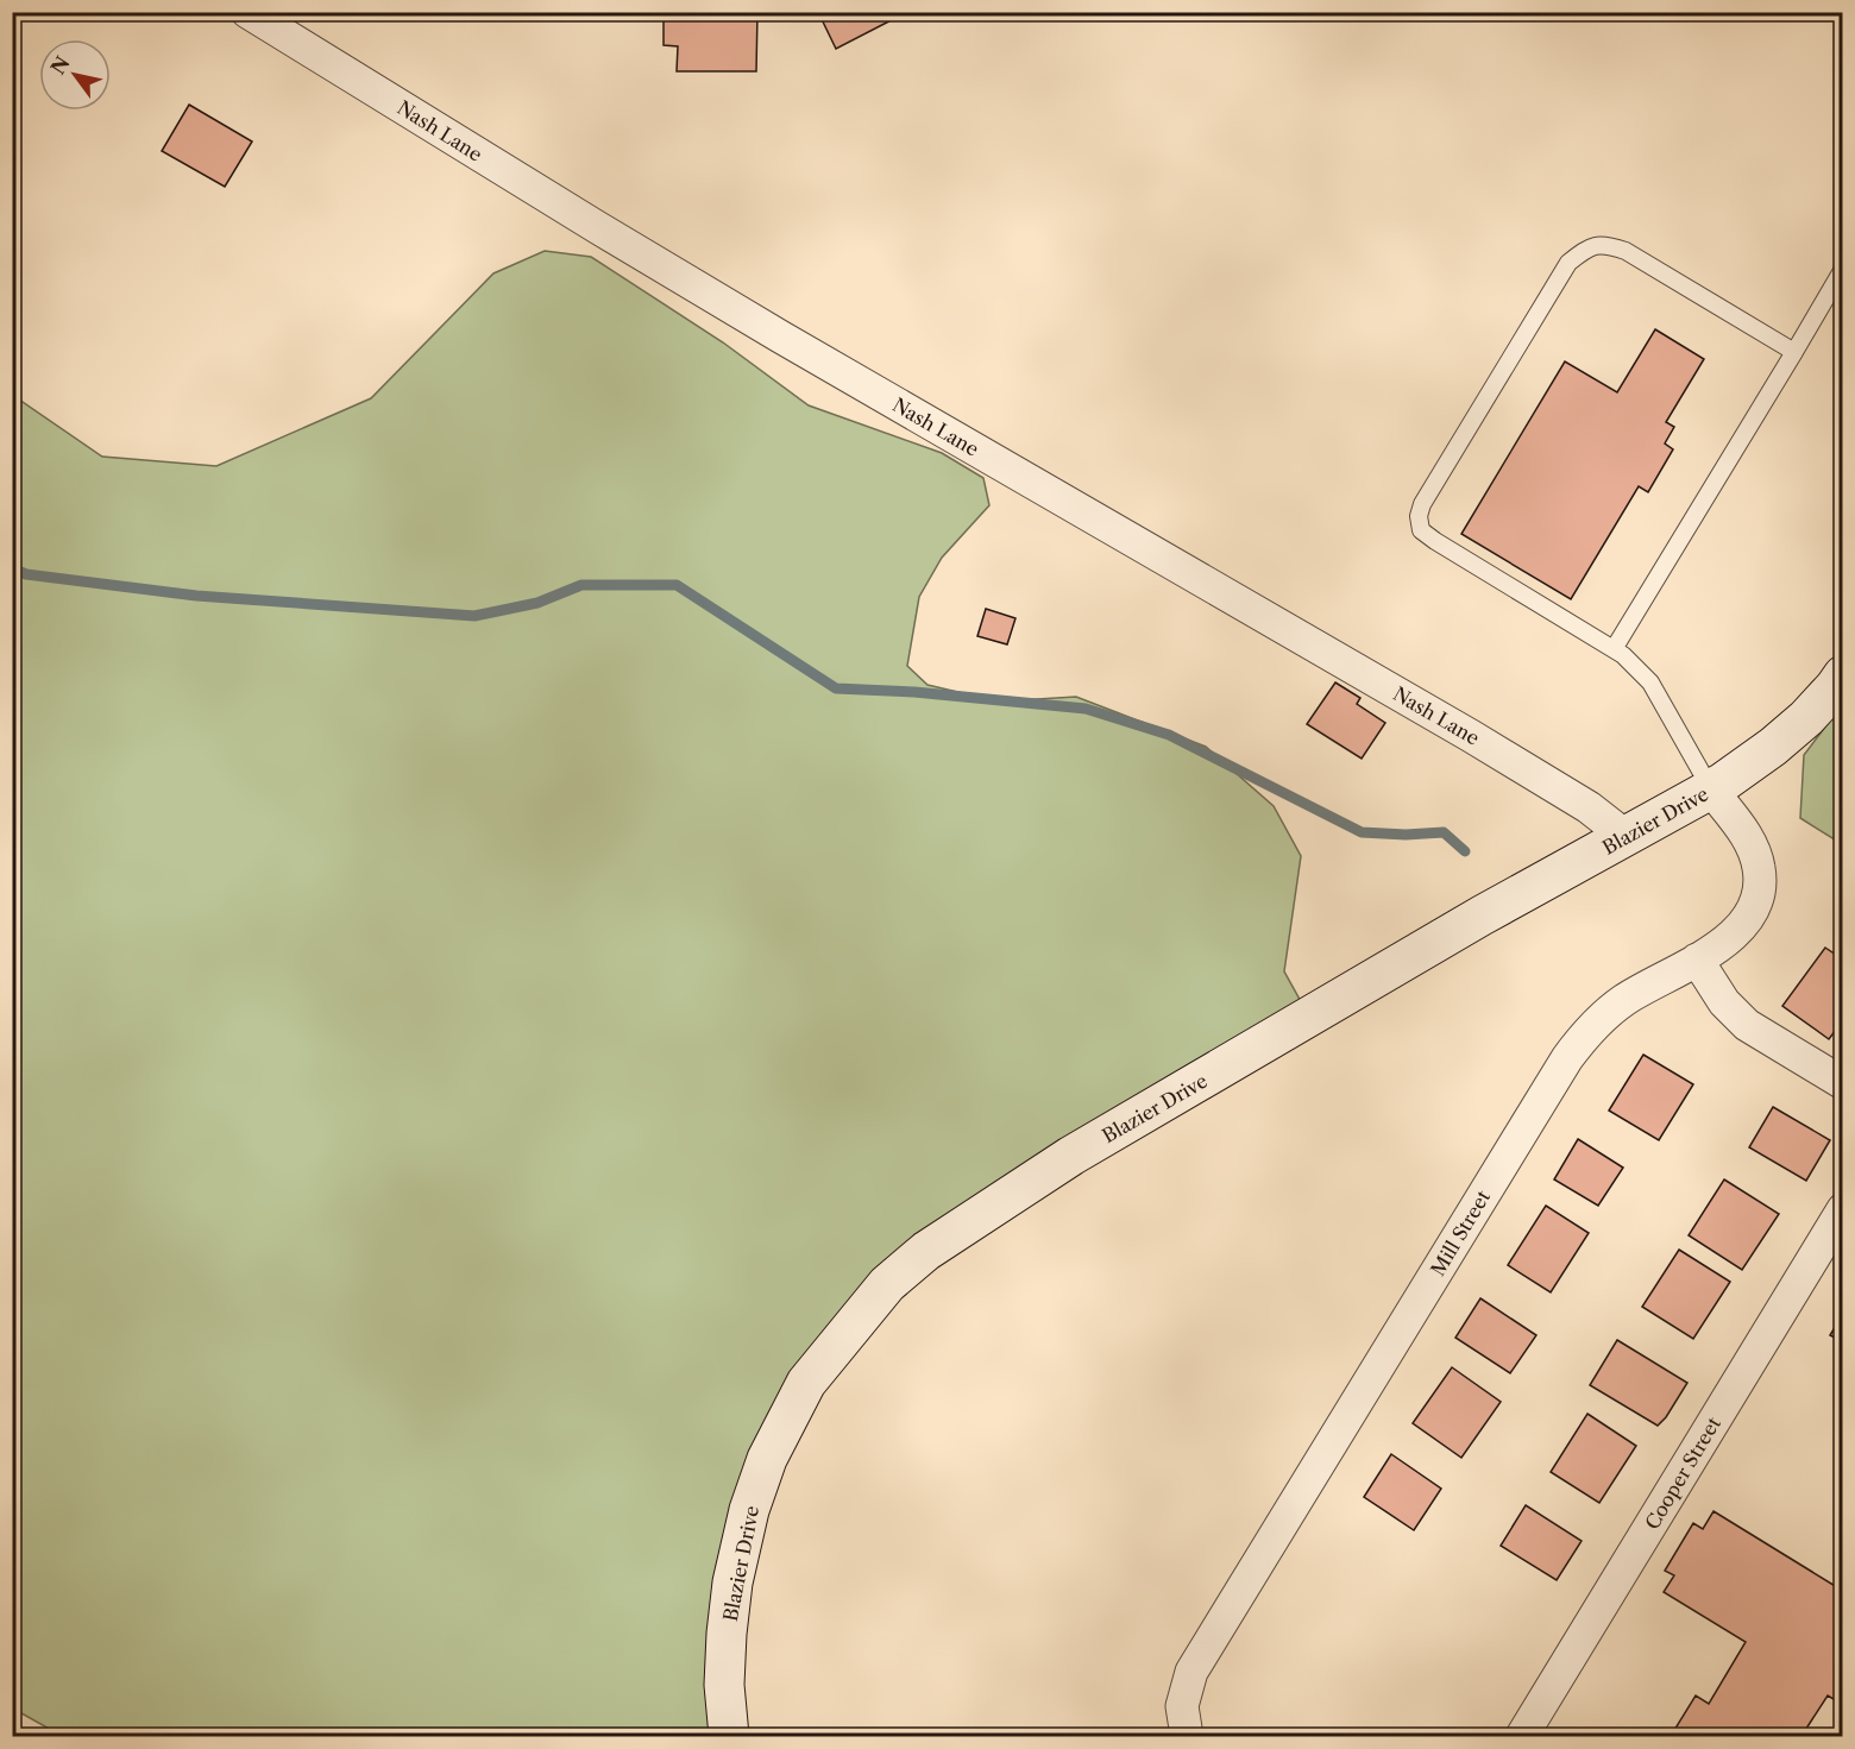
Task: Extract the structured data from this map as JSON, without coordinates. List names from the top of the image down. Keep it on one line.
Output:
{"streets":{"street":["Nash Lane","Blazier Drive","Mill Street","Cooper Street"]},"crossings":[["Nash Lane","Blazier Drive"],["Blazier Drive","Mill Street"]],"north":"top left"}
